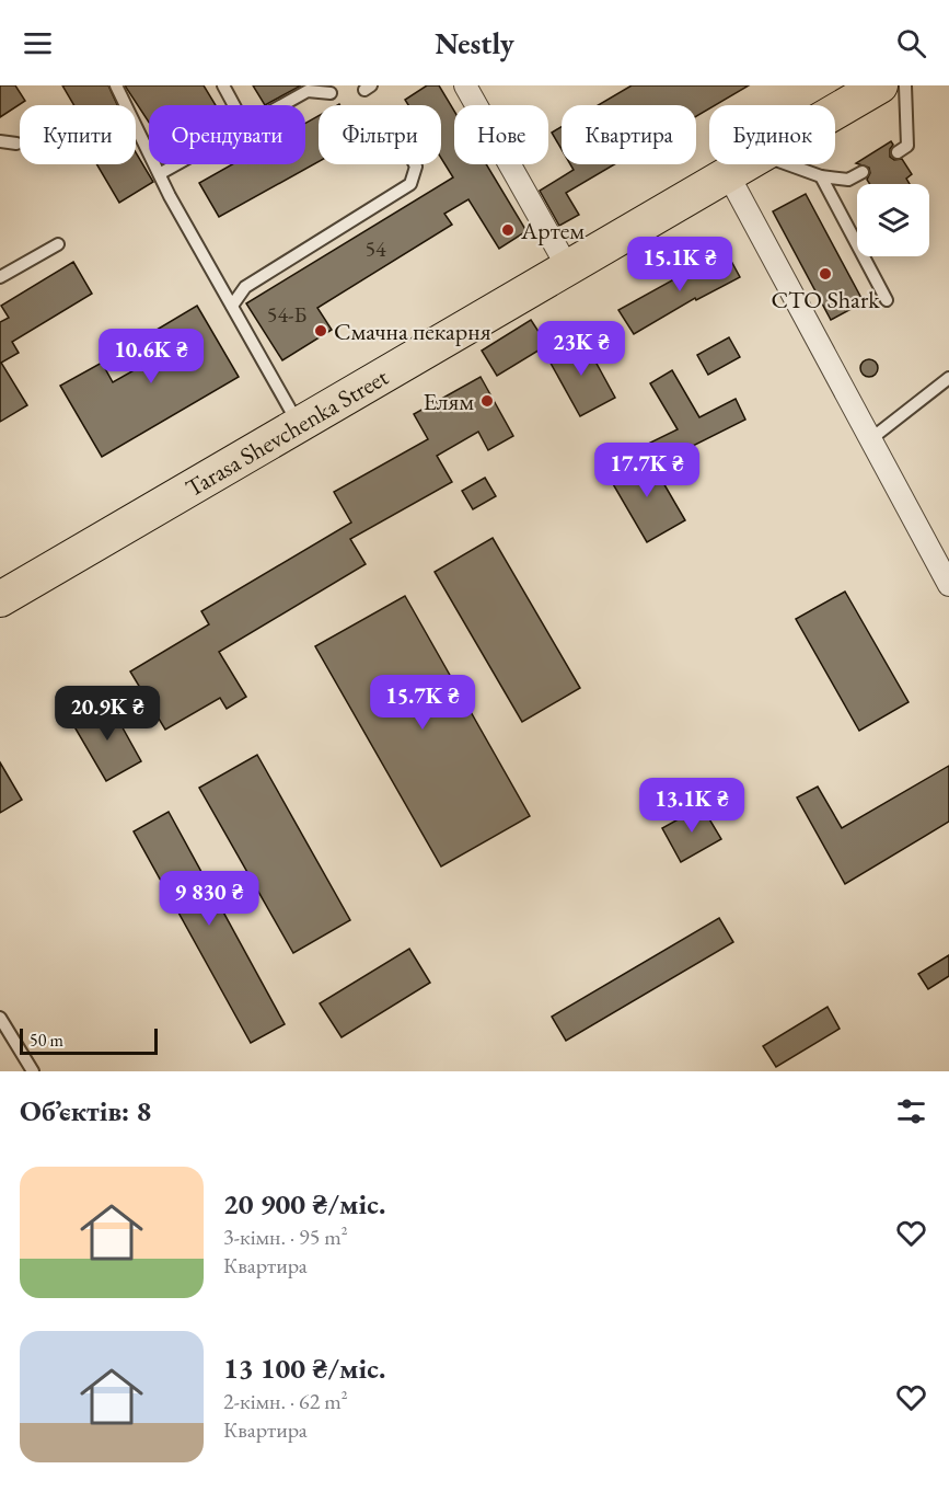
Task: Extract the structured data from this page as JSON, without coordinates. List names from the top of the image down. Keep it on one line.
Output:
{"streets":{"main road":["Tarasa Shevchenka Street"]},"places":["Артем","СТО Shark","Смачна пекарня","Елям"],"house_numbers":["54","54-Б"],"scale_bar":"50 m","page":{"header":"Nestly","chip":["Купити","Орендувати","Фільтри","Нове","Квартира","Будинок"],"price":["15.1K ₴","23K ₴","10.6K ₴","17.7K ₴","15.7K ₴","20.9K ₴","13.1K ₴","9 830 ₴"],"scale":"50 m","heading":"Об’єктів: 8","list":[{"name":"20 900 ₴/міс.","note":"3-кімн. · 95 m² · Квартира"},{"name":"13 100 ₴/міс.","note":"2-кімн. · 62 m² · Квартира"}]}}
